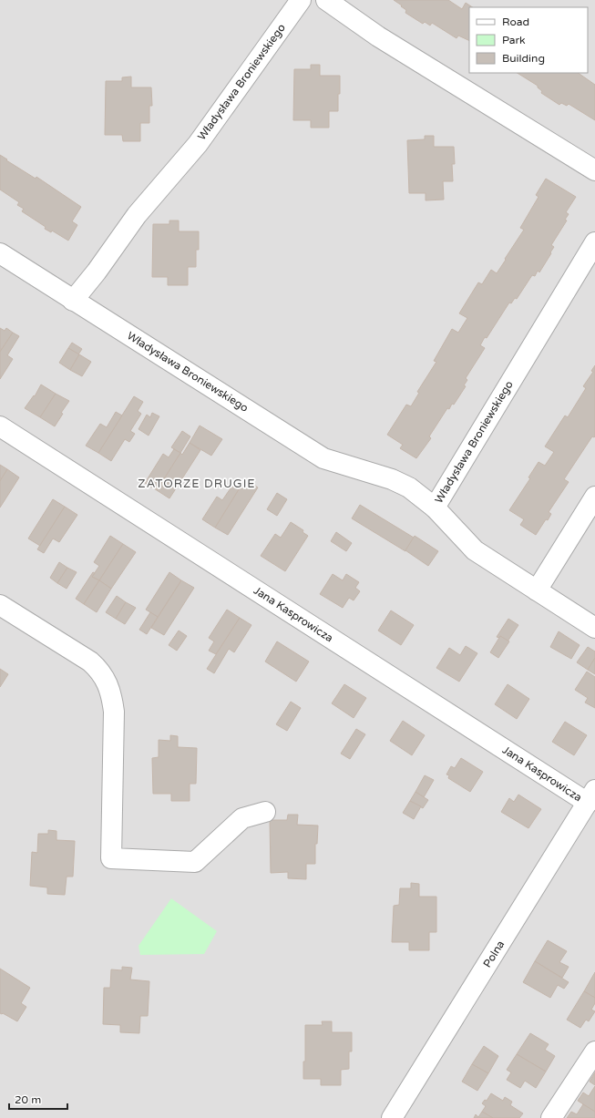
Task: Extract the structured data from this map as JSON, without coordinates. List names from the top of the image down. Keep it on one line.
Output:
{"streets":{"street":["Władysława Broniewskiego","Jana Kasprowicza","Polna"]},"crossings":[["Jana Kasprowicza","Polna"]],"districts":["ZATORZE DRUGIE"],"legend":["Road","Park","Building"],"scale_bar":"20 m"}
